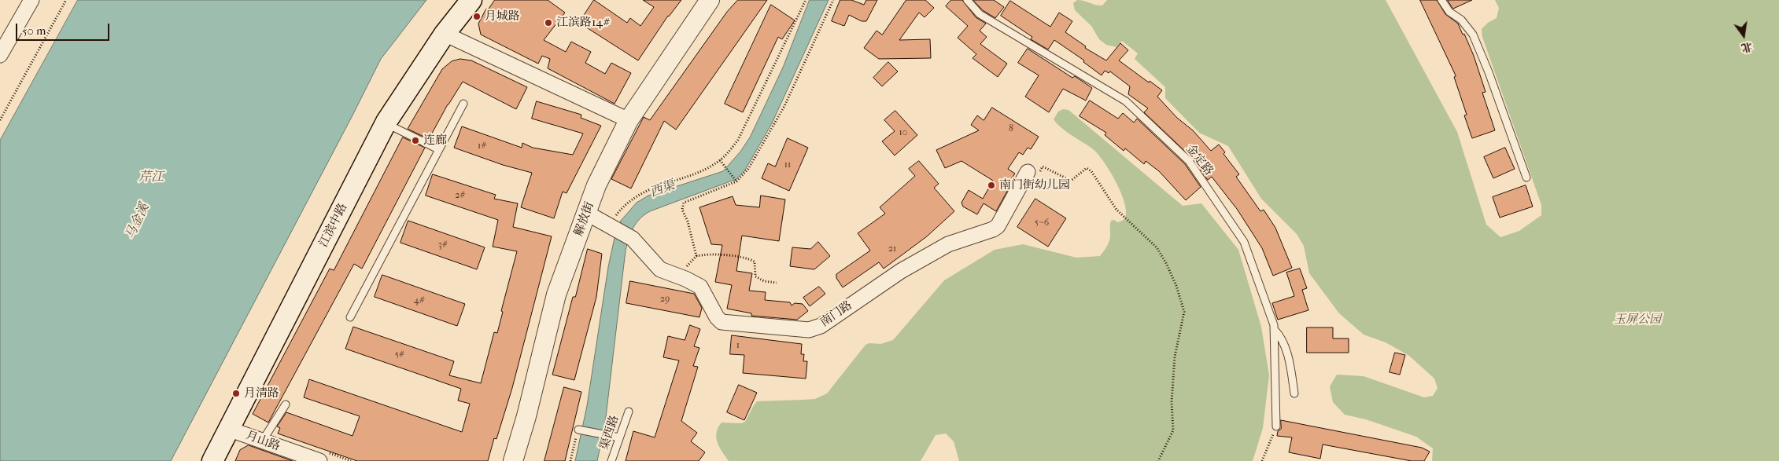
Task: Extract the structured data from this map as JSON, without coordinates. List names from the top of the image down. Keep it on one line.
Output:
{"streets":{"main road":["江滨中路"],"street":["解放街","南门路","月山路"],"lane":["金定路","渠西路"]},"crossings":[["解放街","南门路"],["江滨中路","月山路"]],"water":["芹江","西渠","马金溪"],"parks":["玉屏公园"],"places":["月城路","江滨路14#","连廊","南门街幼儿园","月清路"],"house_numbers":["8","10","1#","11","2#","5~6","3#","21","29","4#","1","5#"],"scale_bar":"50 m","north":"bottom"}
